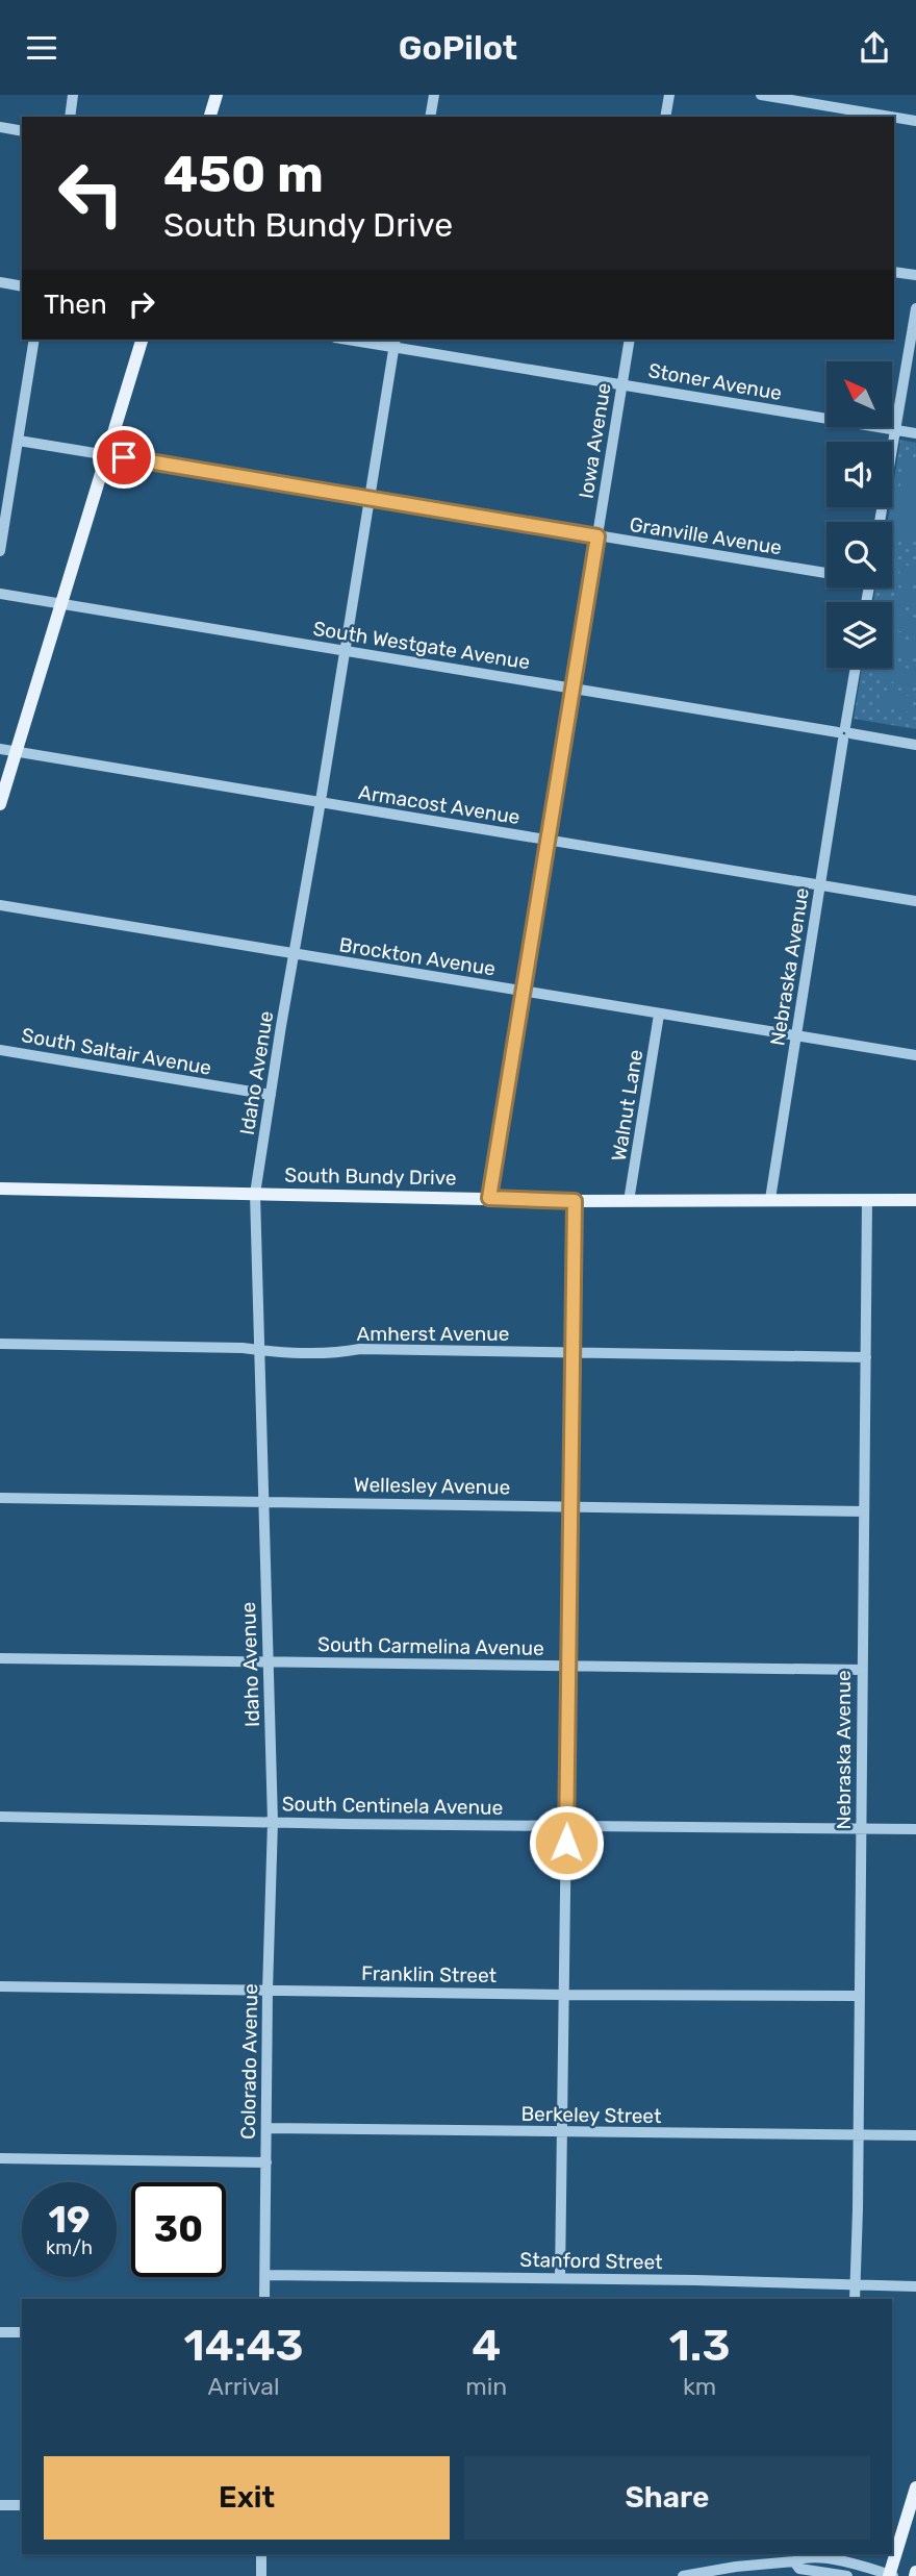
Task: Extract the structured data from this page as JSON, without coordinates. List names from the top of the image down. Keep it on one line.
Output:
{"streets":{"main road":["South Bundy Drive"],"street":["Stoner Avenue","Iowa Avenue","Granville Avenue","South Westgate Avenue","Armacost Avenue","Brockton Avenue","Nebraska Avenue","South Saltair Avenue","Idaho Avenue","Walnut Lane","Amherst Avenue","Wellesley Avenue","South Carmelina Avenue","South Centinela Avenue","Franklin Street","Colorado Avenue","Berkeley Street","Stanford Street"]},"crossings":[["Stoner Avenue","Iowa Avenue"],["Stoner Avenue","Idaho Avenue"],["Iowa Avenue","Granville Avenue"],["Iowa Avenue","South Westgate Avenue"],["Iowa Avenue","Armacost Avenue"],["Iowa Avenue","Brockton Avenue"],["Iowa Avenue","South Bundy Drive"],["Granville Avenue","Idaho Avenue"],["South Westgate Avenue","Nebraska Avenue"],["South Westgate Avenue","Idaho Avenue"],["Armacost Avenue","Nebraska Avenue"],["Armacost Avenue","Idaho Avenue"],["Brockton Avenue","Nebraska Avenue"],["Brockton Avenue","Idaho Avenue"],["Brockton Avenue","Walnut Lane"],["Nebraska Avenue","South Bundy Drive"],["Nebraska Avenue","Amherst Avenue"],["Nebraska Avenue","Wellesley Avenue"],["Nebraska Avenue","South Carmelina Avenue"],["Nebraska Avenue","South Centinela Avenue"],["Nebraska Avenue","Franklin Street"],["Nebraska Avenue","Berkeley Street"],["Nebraska Avenue","Stanford Street"],["South Saltair Avenue","Idaho Avenue"],["Idaho Avenue","South Bundy Drive"],["Idaho Avenue","Amherst Avenue"],["Idaho Avenue","Wellesley Avenue"],["Idaho Avenue","South Carmelina Avenue"],["Idaho Avenue","South Centinela Avenue"],["Idaho Avenue","Colorado Avenue"],["Walnut Lane","South Bundy Drive"],["South Centinela Avenue","Colorado Avenue"],["Franklin Street","Colorado Avenue"],["Colorado Avenue","Berkeley Street"],["Colorado Avenue","Stanford Street"]],"north":"top left","page":{"header":"GoPilot","turn":["450 m","South Bundy Drive"],"then":"Then","speed":"19 km/h","limit":"30","eta":["14:43","Arrival","4","min","1.3","km"],"buttons":["Exit","Share"]}}
